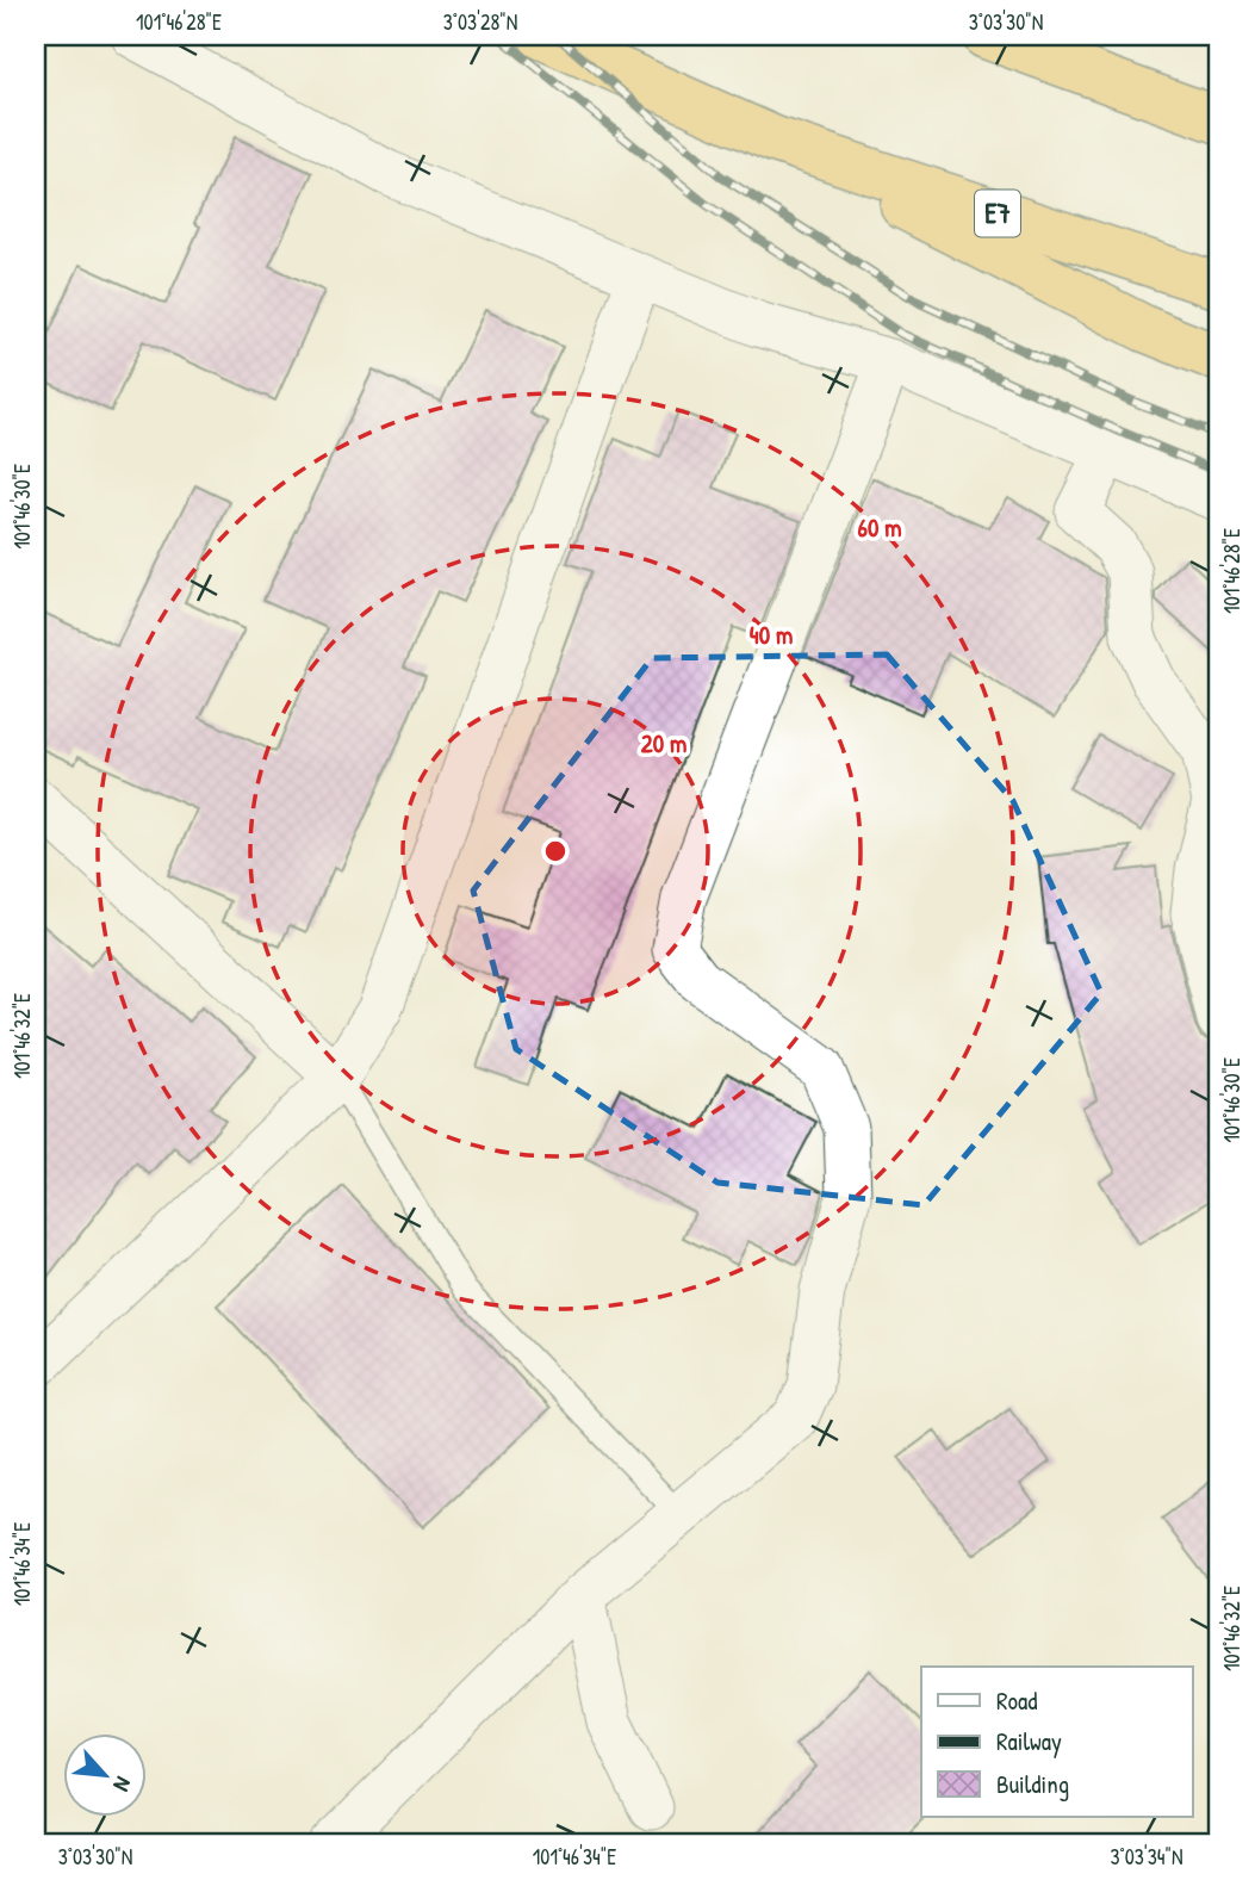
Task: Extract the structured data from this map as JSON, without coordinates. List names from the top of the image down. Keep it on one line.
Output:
{"streets":{"highway":["E7"]},"legend":["Road","Railway","Building"],"north":"bottom right","coordinates":["101°46'28\"E","3°03'28\"N","3°03'30\"N","101°46'30\"E","101°46'32\"E","101°46'34\"E","3°03'34\"N"],"rings":["60 m","40 m","20 m"]}
